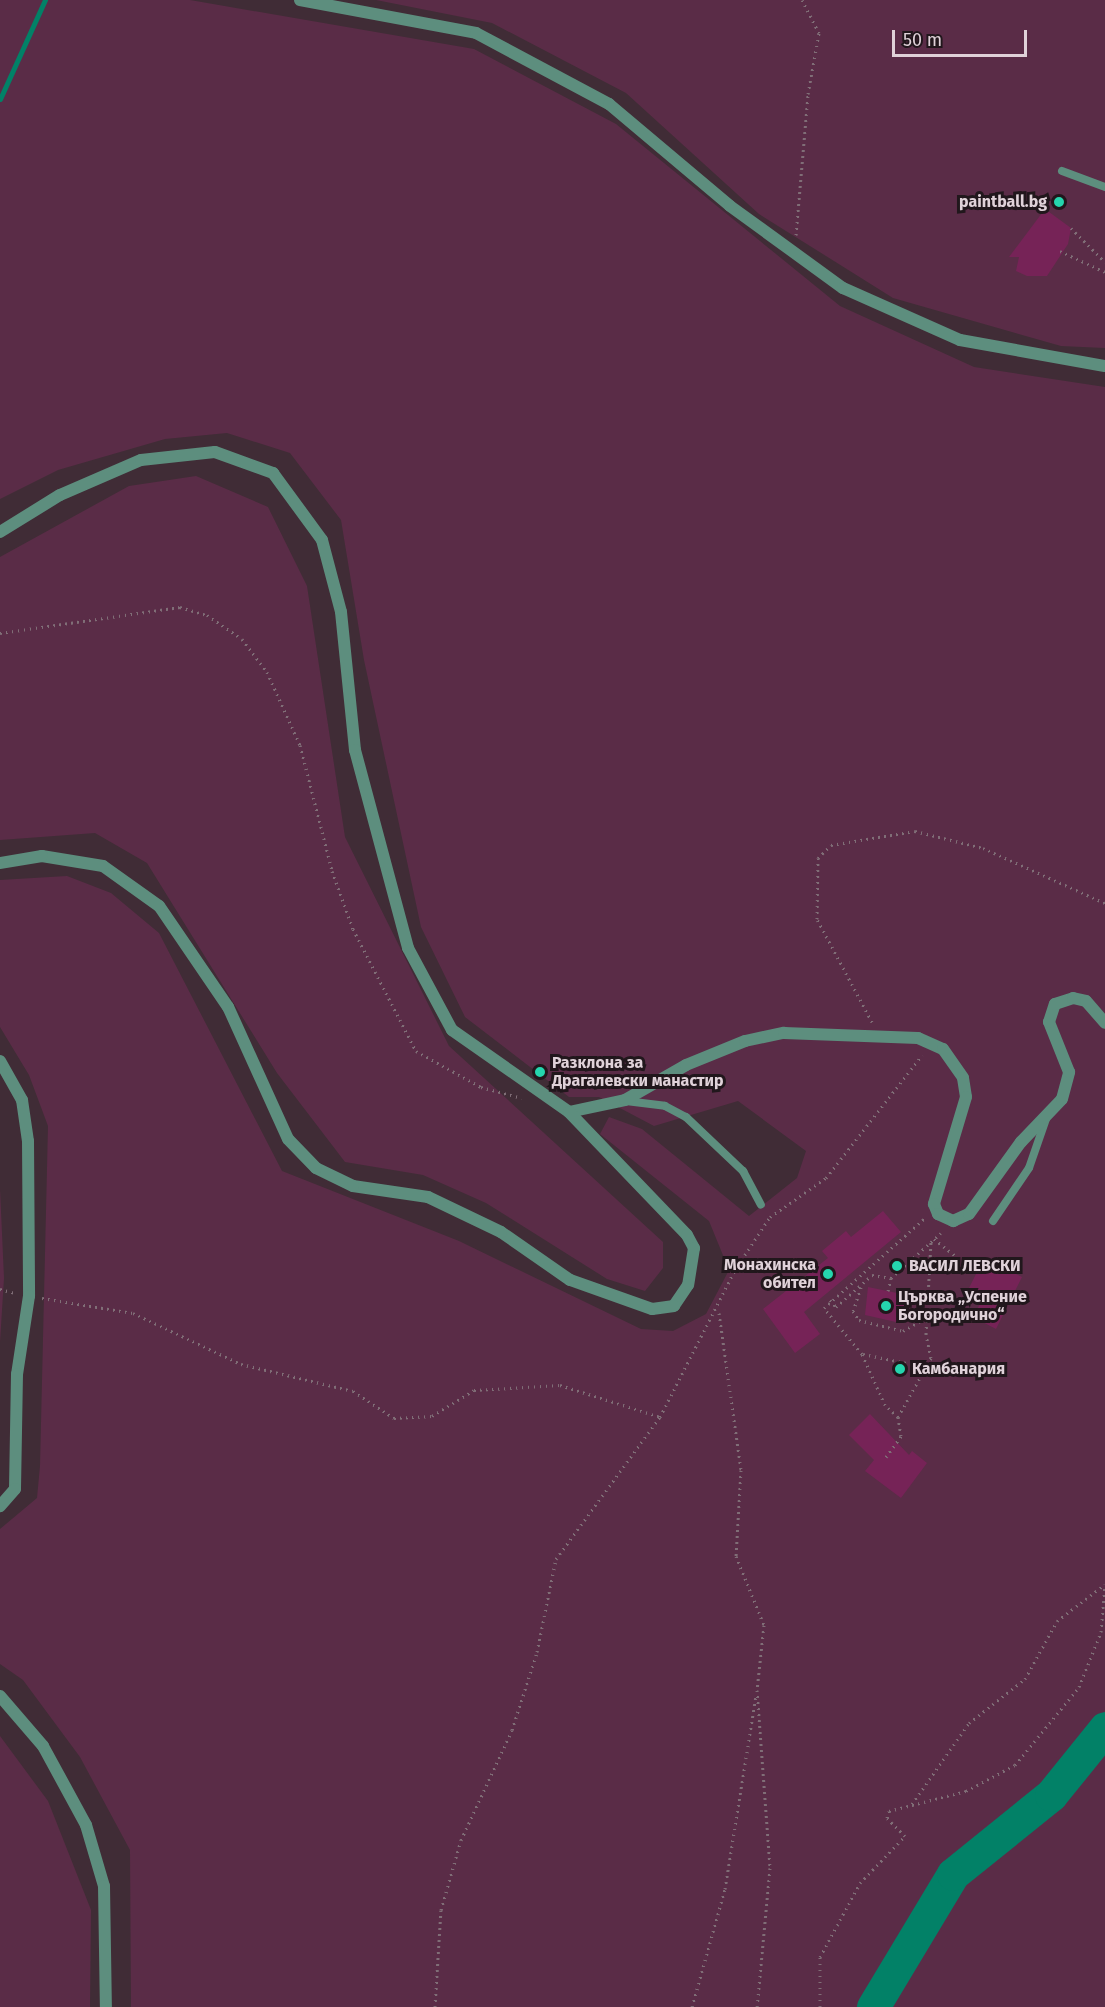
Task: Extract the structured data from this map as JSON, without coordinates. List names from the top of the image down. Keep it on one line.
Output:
{"places":["paintball.bg","Разклона за Драгалевски манастир","ВАСИЛ ЛЕВСКИ","Монахинска обител","Църква „Успение Богородично“","Камбанария"],"scale_bar":"50 m"}
